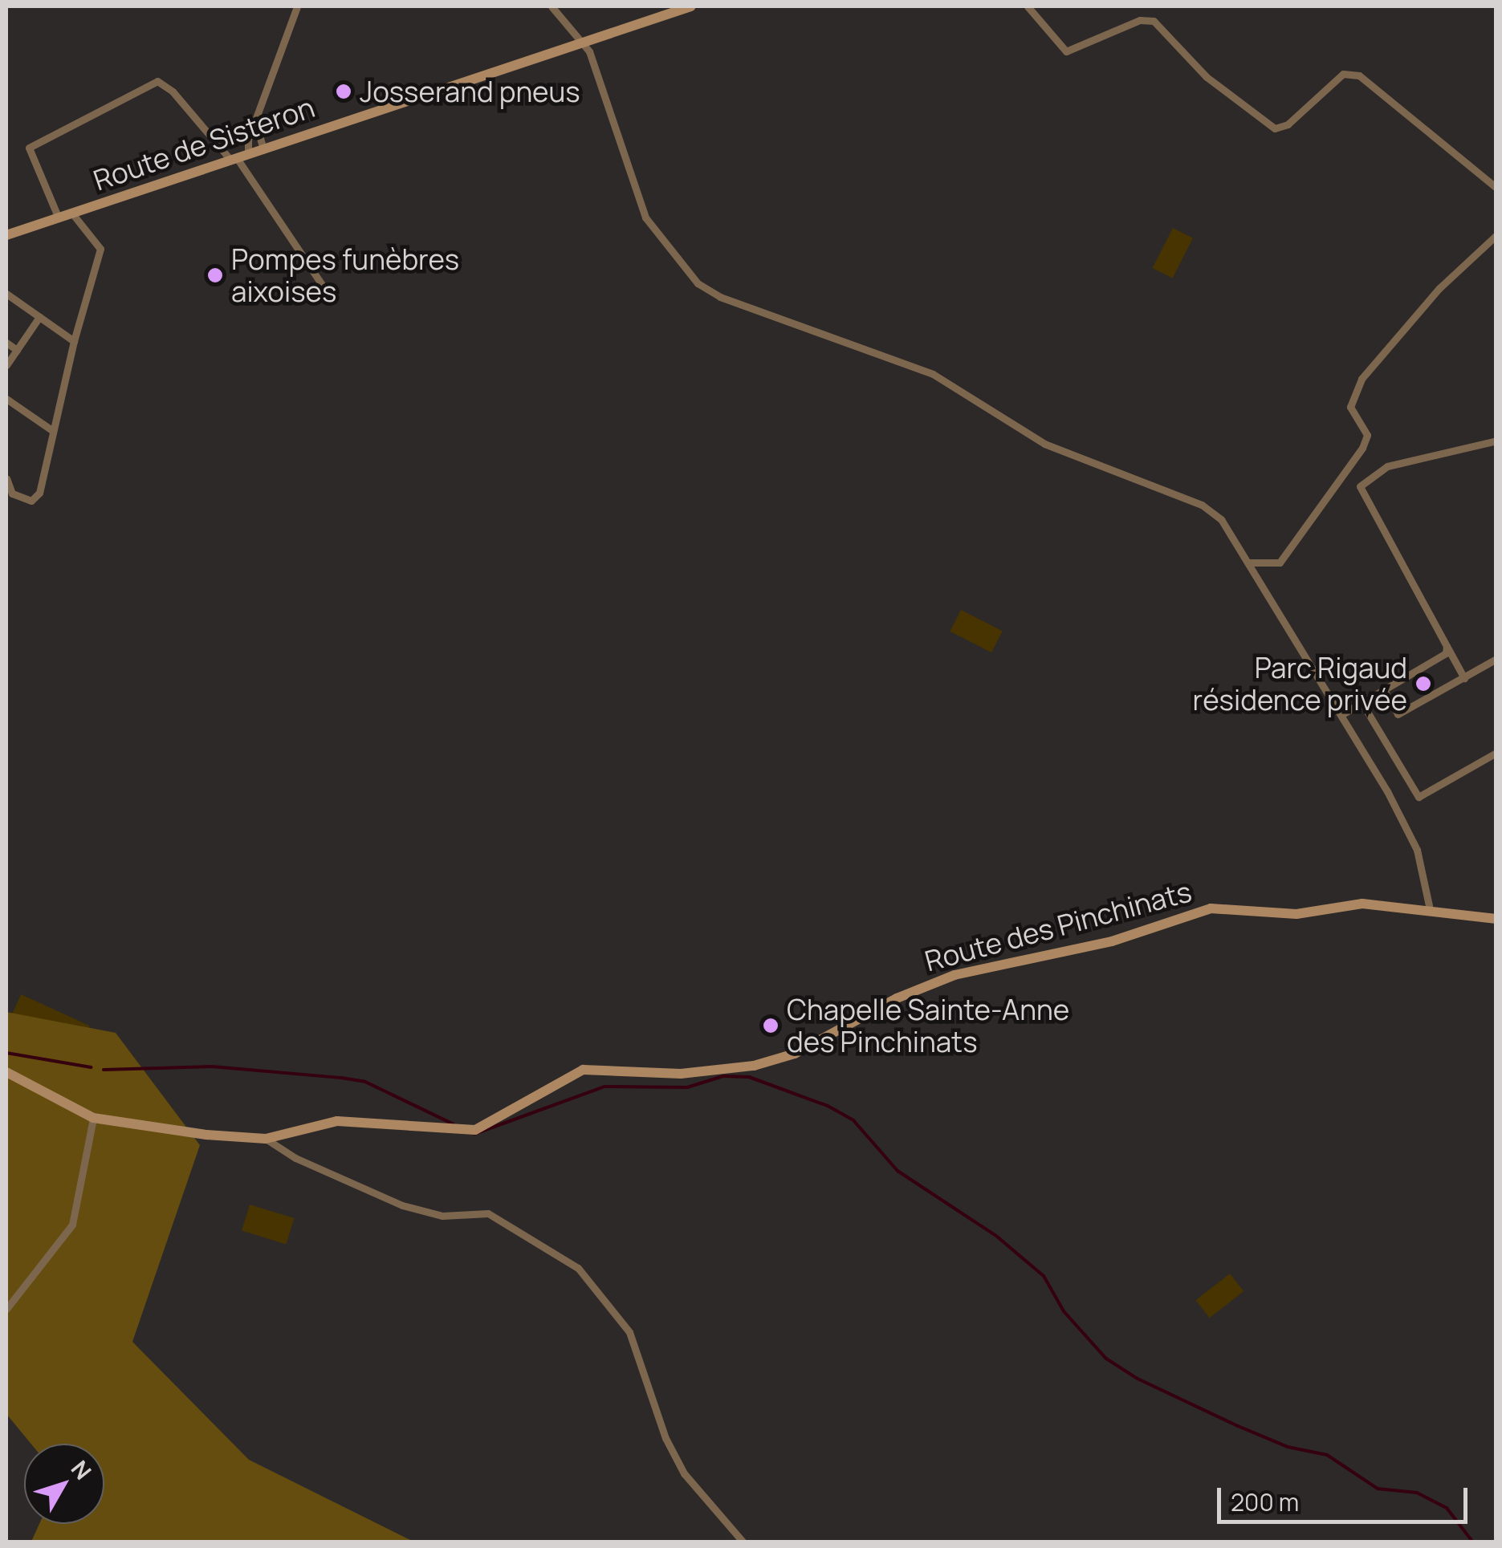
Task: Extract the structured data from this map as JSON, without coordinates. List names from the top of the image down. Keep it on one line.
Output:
{"streets":{"street":["Route de Sisteron","Route des Pinchinats"]},"places":["Josserand pneus","Pompes funèbres aixoises","Parc Rigaud résidence privée","Chapelle Sainte-Anne des Pinchinats"],"scale_bar":"200 m","north":"top right"}
